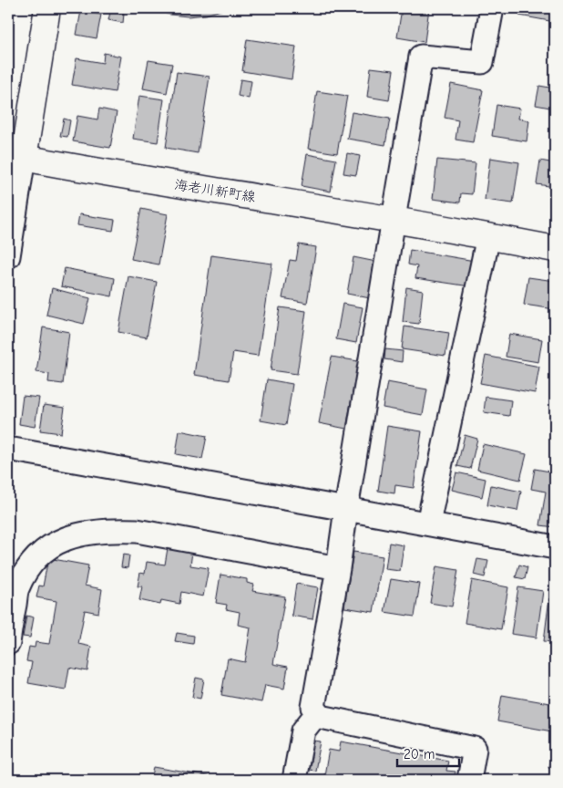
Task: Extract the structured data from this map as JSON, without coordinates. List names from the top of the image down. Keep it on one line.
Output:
{"streets":{"main road":["海老川新町線"]},"scale_bar":"20 m"}
